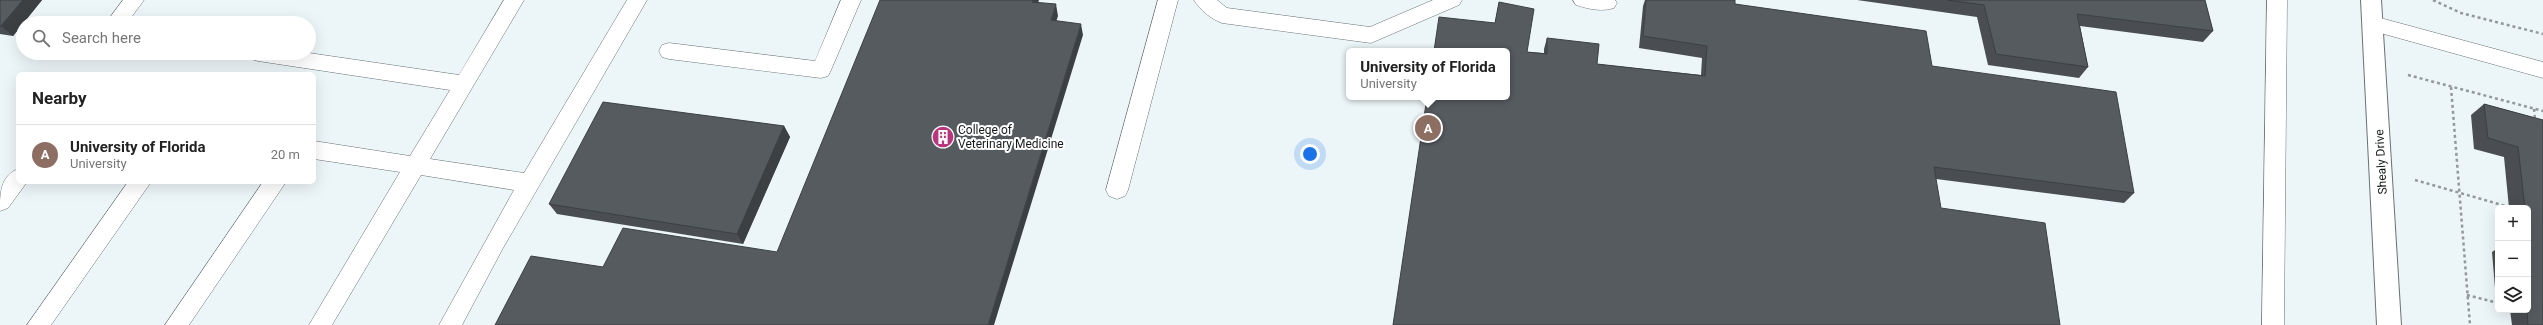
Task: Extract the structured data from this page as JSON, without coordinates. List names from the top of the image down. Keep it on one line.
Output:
{"streets":{"street":["Shealy Drive"]},"places":{"building":["College of Veterinary Medicine"]},"page":{"search":"Search here","popup":["University of Florida","University"],"heading":"Nearby","pins":"A","list":[{"mark":"A","name":"University of Florida","note":"University","value":"20 m"}],"map_buttons":["+","−"]}}
